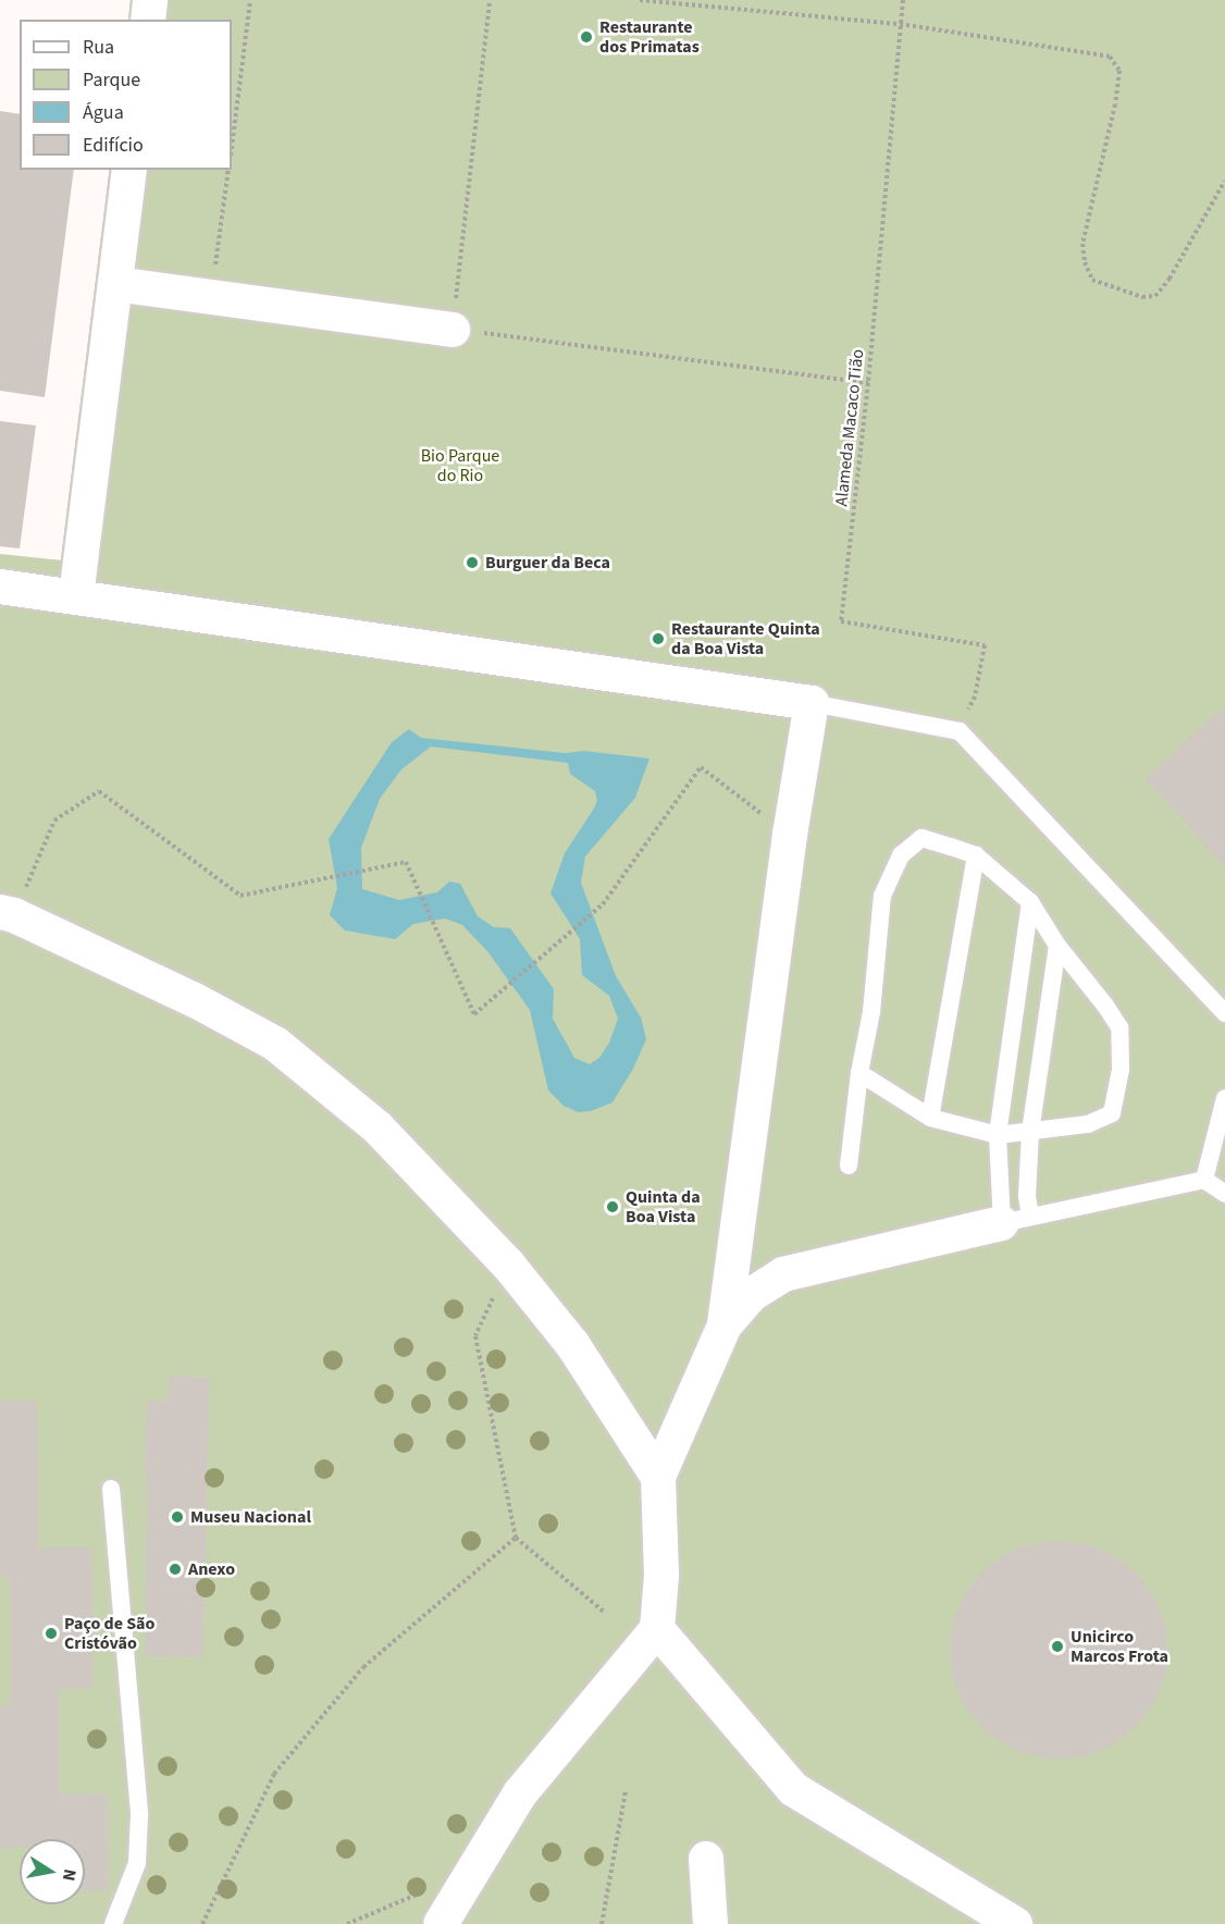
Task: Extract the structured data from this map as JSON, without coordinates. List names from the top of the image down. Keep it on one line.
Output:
{"streets":{"path":["Alameda Macaco Tião"]},"parks":["Bio Parque do Rio"],"places":["Restaurante dos Primatas","Burguer da Beca","Restaurante Quinta da Boa Vista","Quinta da Boa Vista","Museu Nacional","Anexo","Paço de São Cristóvão","Unicirco Marcos Frota"],"legend":["Rua","Parque","Água","Edifício"],"north":"right"}
